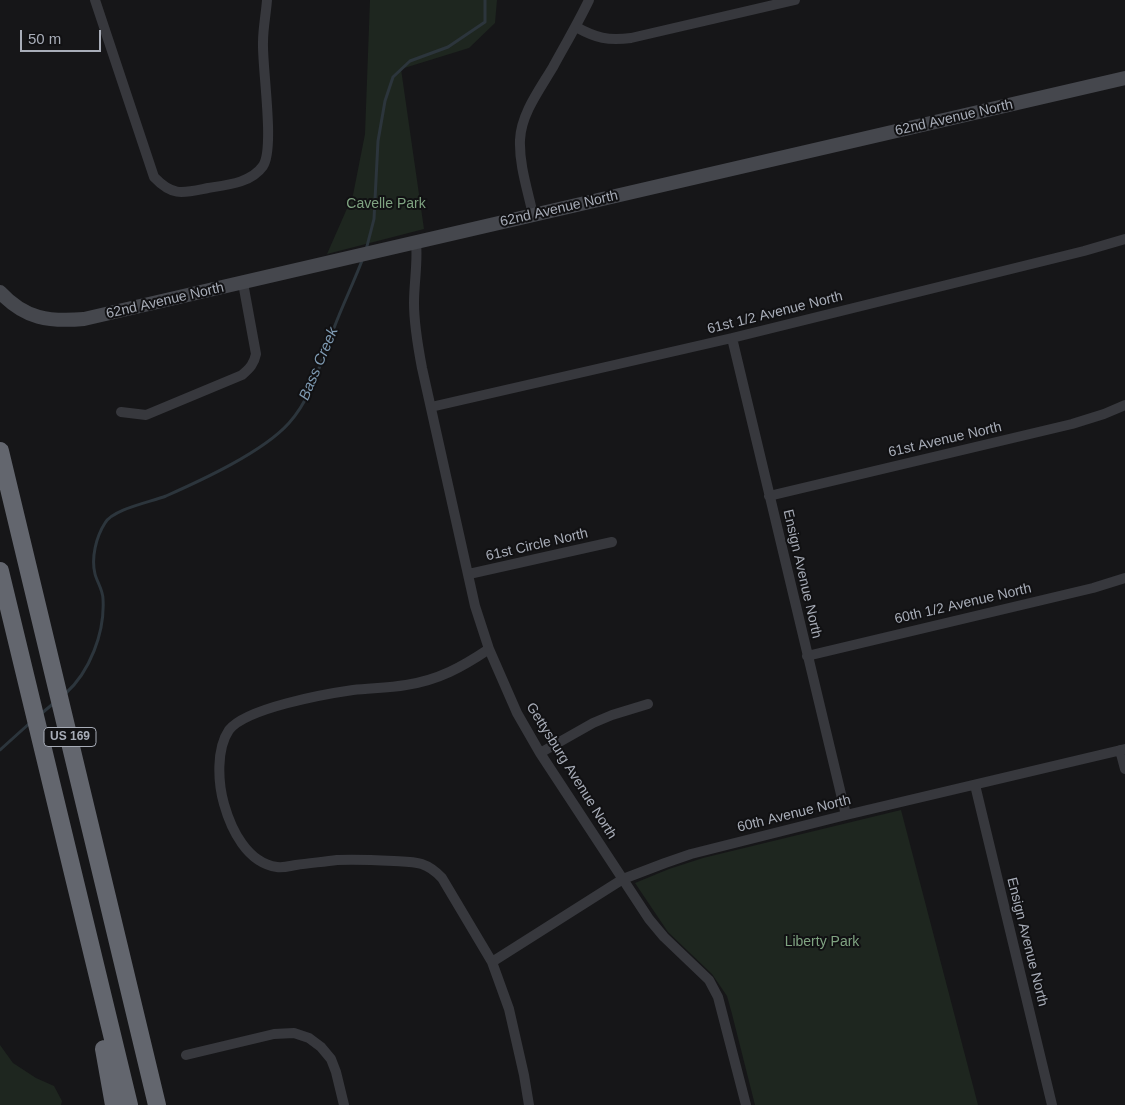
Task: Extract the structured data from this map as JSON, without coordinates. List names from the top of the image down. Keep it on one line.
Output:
{"streets":{"highway":["US 169"],"street":["62nd Avenue North","61st 1/2 Avenue North","61st Avenue North","61st Circle North","Ensign Avenue North","60th 1/2 Avenue North","Gettysburg Avenue North","60th Avenue North"]},"crossings":[["62nd Avenue North","Gettysburg Avenue North"],["61st 1/2 Avenue North","Ensign Avenue North"],["61st 1/2 Avenue North","Gettysburg Avenue North"],["61st Avenue North","Ensign Avenue North"],["61st Circle North","Gettysburg Avenue North"],["Ensign Avenue North","60th 1/2 Avenue North"],["Ensign Avenue North","60th Avenue North"],["Gettysburg Avenue North","60th Avenue North"]],"water":["Bass Creek"],"parks":["Cavelle Park","Liberty Park"],"scale_bar":"50 m"}
